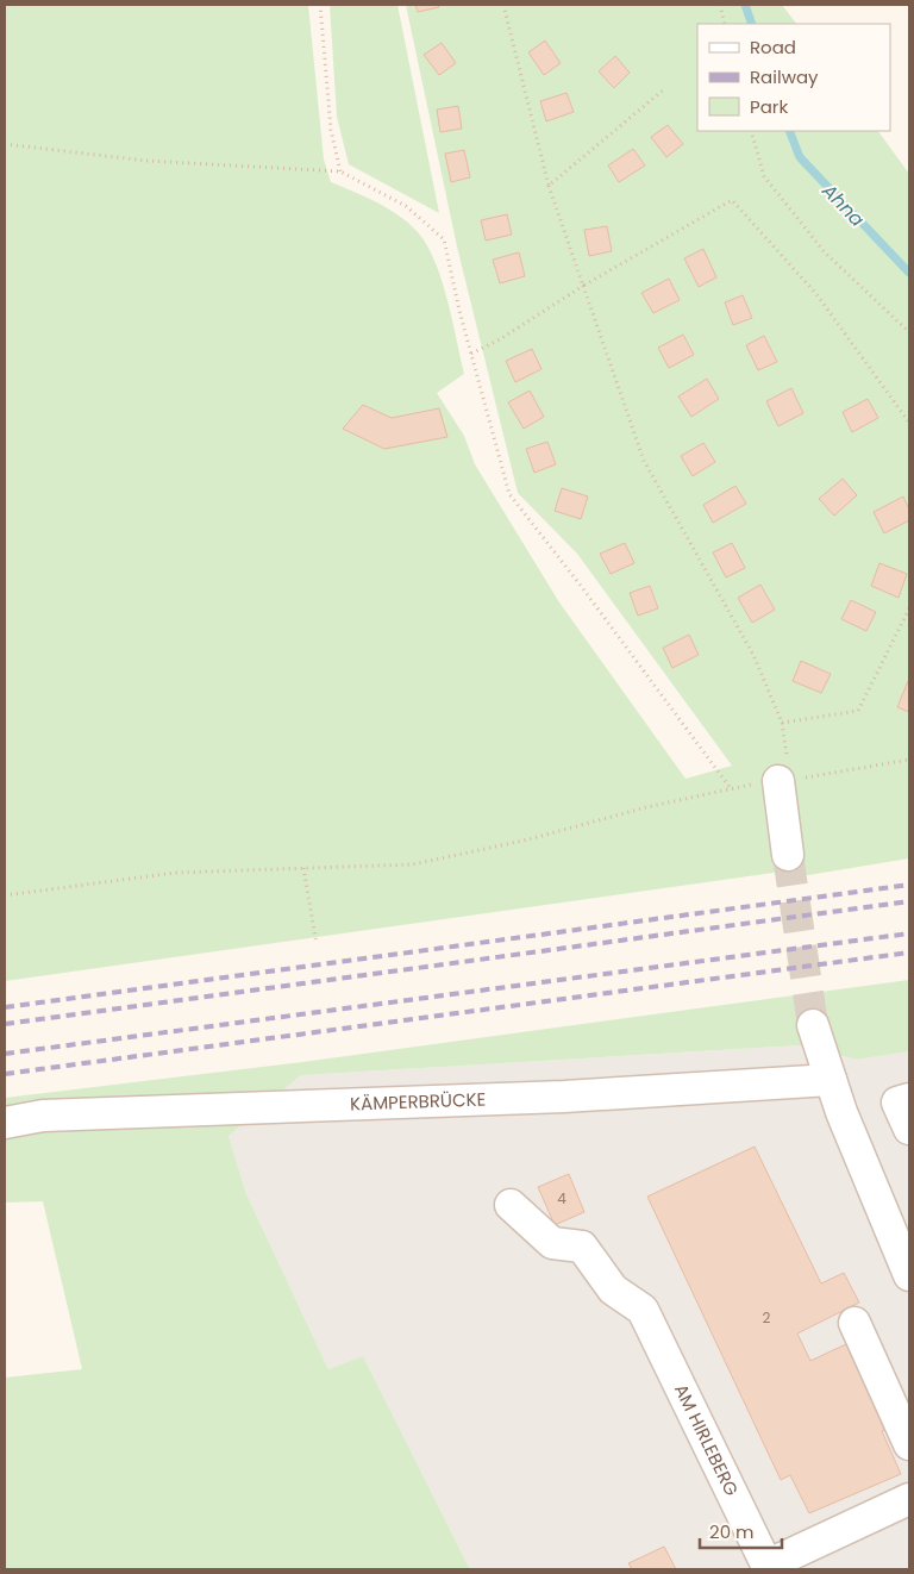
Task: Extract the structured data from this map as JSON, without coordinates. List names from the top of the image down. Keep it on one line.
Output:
{"streets":{"street":["KÄMPERBRÜCKE","AM HIRLEBERG"]},"water":["Ahna"],"house_numbers":["4","2"],"legend":["Road","Railway","Park"],"scale_bar":"20 m"}
